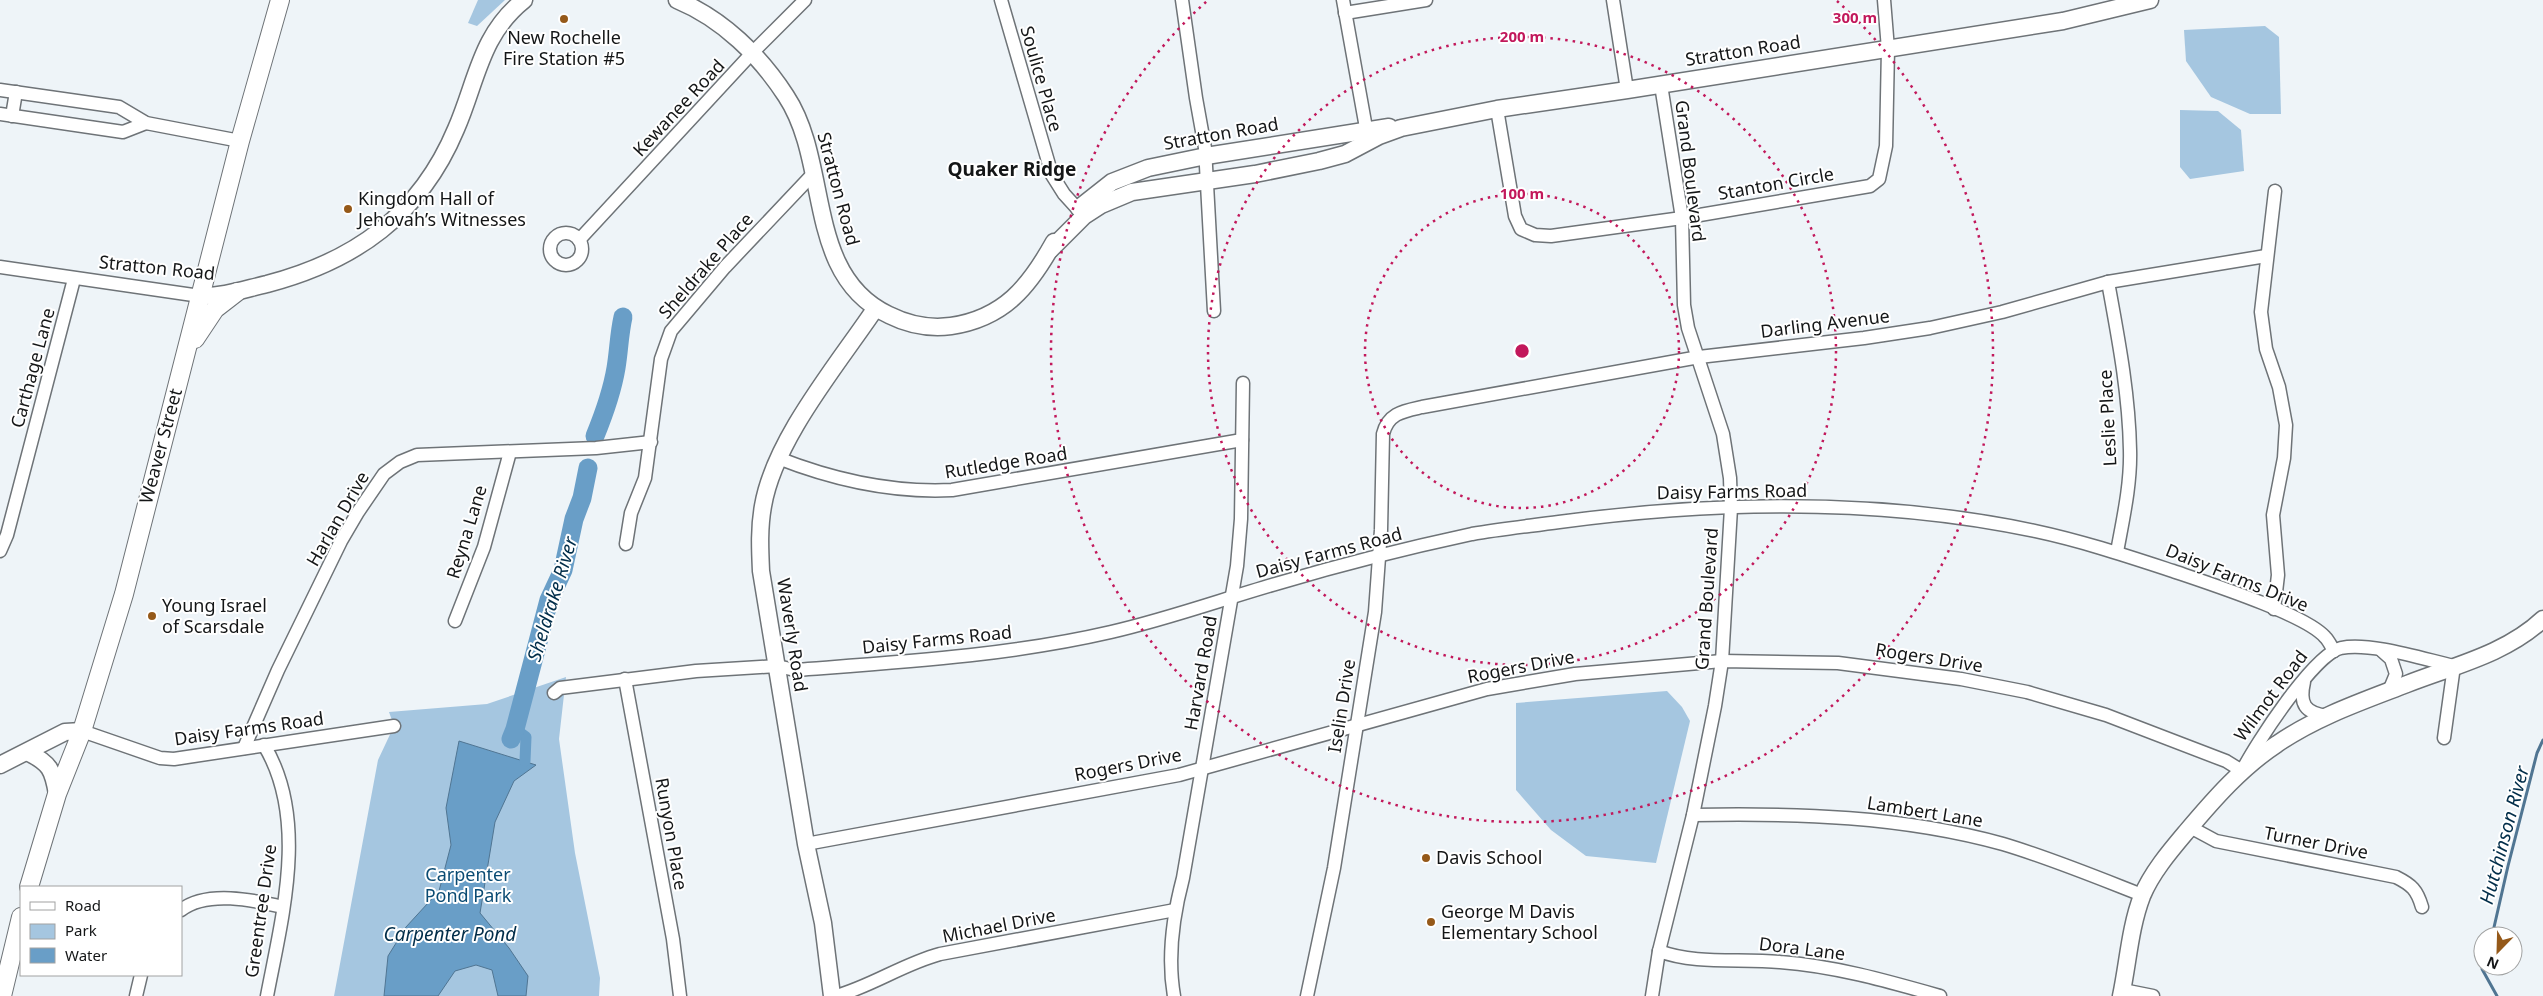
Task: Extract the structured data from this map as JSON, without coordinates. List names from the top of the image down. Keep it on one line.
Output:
{"streets":{"main road":["Weaver Street"],"street":["Stratton Road","Soulice Place","Kewanee Road","Grand Boulevard","Stanton Circle","Sheldrake Place","Darling Avenue","Carthage Lane","Leslie Place","Rutledge Road","Daisy Farms Road","Harlan Drive","Reyna Lane","Daisy Farms Drive","Waverly Road","Rogers Drive","Harvard Road","Wilmot Road","Iselin Drive","Lambert Lane","Runyon Place","Turner Drive","Greentree Drive","Michael Drive","Dora Lane"]},"crossings":[["Stratton Road","Soulice Place"],["Stratton Road","Kewanee Road"],["Stratton Road","Grand Boulevard"],["Stratton Road","Stanton Circle"],["Stratton Road","Sheldrake Place"],["Stratton Road","Carthage Lane"],["Stratton Road","Weaver Street"],["Stratton Road","Waverly Road"],["Grand Boulevard","Stanton Circle"],["Grand Boulevard","Darling Avenue"],["Grand Boulevard","Daisy Farms Road"],["Grand Boulevard","Rogers Drive"],["Grand Boulevard","Lambert Lane"],["Grand Boulevard","Dora Lane"],["Sheldrake Place","Harlan Drive"],["Darling Avenue","Leslie Place"],["Darling Avenue","Iselin Drive"],["Leslie Place","Daisy Farms Road"],["Leslie Place","Daisy Farms Drive"],["Weaver Street","Daisy Farms Road"],["Rutledge Road","Waverly Road"],["Rutledge Road","Harvard Road"],["Daisy Farms Road","Harlan Drive"],["Daisy Farms Road","Daisy Farms Drive"],["Daisy Farms Road","Waverly Road"],["Daisy Farms Road","Harvard Road"],["Daisy Farms Road","Iselin Drive"],["Daisy Farms Road","Runyon Place"],["Daisy Farms Road","Greentree Drive"],["Harlan Drive","Reyna Lane"],["Daisy Farms Drive","Wilmot Road"],["Waverly Road","Rogers Drive"],["Waverly Road","Michael Drive"],["Rogers Drive","Harvard Road"],["Rogers Drive","Wilmot Road"],["Rogers Drive","Iselin Drive"],["Harvard Road","Michael Drive"],["Wilmot Road","Lambert Lane"],["Wilmot Road","Turner Drive"]],"districts":["Quaker Ridge"],"water":["Sheldrake River","Hutchinson River","Carpenter Pond"],"parks":["Carpenter Pond Park"],"places":["New Rochelle Fire Station #5","Kingdom Hall of Jehovah’s Witnesses","Young Israel of Scarsdale","Davis School","George M Davis Elementary School"],"legend":["Road","Park","Water"],"north":"bottom left","rings":["300 m","200 m","100 m"]}
